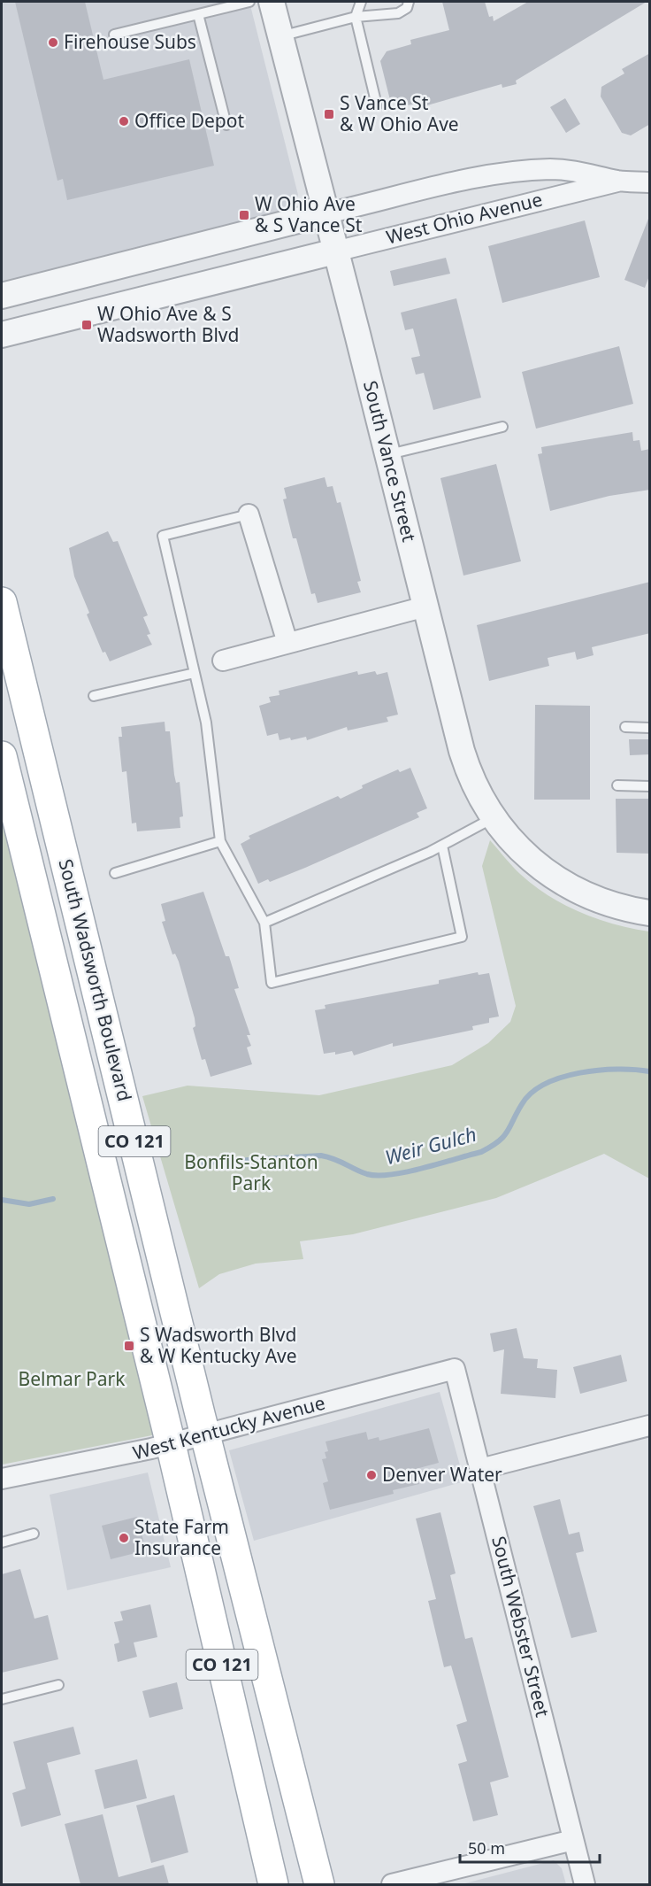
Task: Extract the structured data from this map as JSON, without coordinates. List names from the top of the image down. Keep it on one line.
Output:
{"streets":{"main road":["South Wadsworth Boulevard","CO 121"],"street":["West Ohio Avenue","South Vance Street","West Kentucky Avenue","South Webster Street"]},"crossings":[["West Ohio Avenue","South Vance Street"],["South Wadsworth Boulevard","West Kentucky Avenue"],["West Kentucky Avenue","South Webster Street"]],"water":["Weir Gulch"],"parks":["Bonfils-Stanton Park","Belmar Park"],"places":{"other":["Firehouse Subs","Office Depot","Denver Water","State Farm Insurance"],"transit":["S Vance St & W Ohio Ave","W Ohio Ave & S Vance St","W Ohio Ave & S Wadsworth Blvd","S Wadsworth Blvd & W Kentucky Ave"]},"scale_bar":"50 m"}
